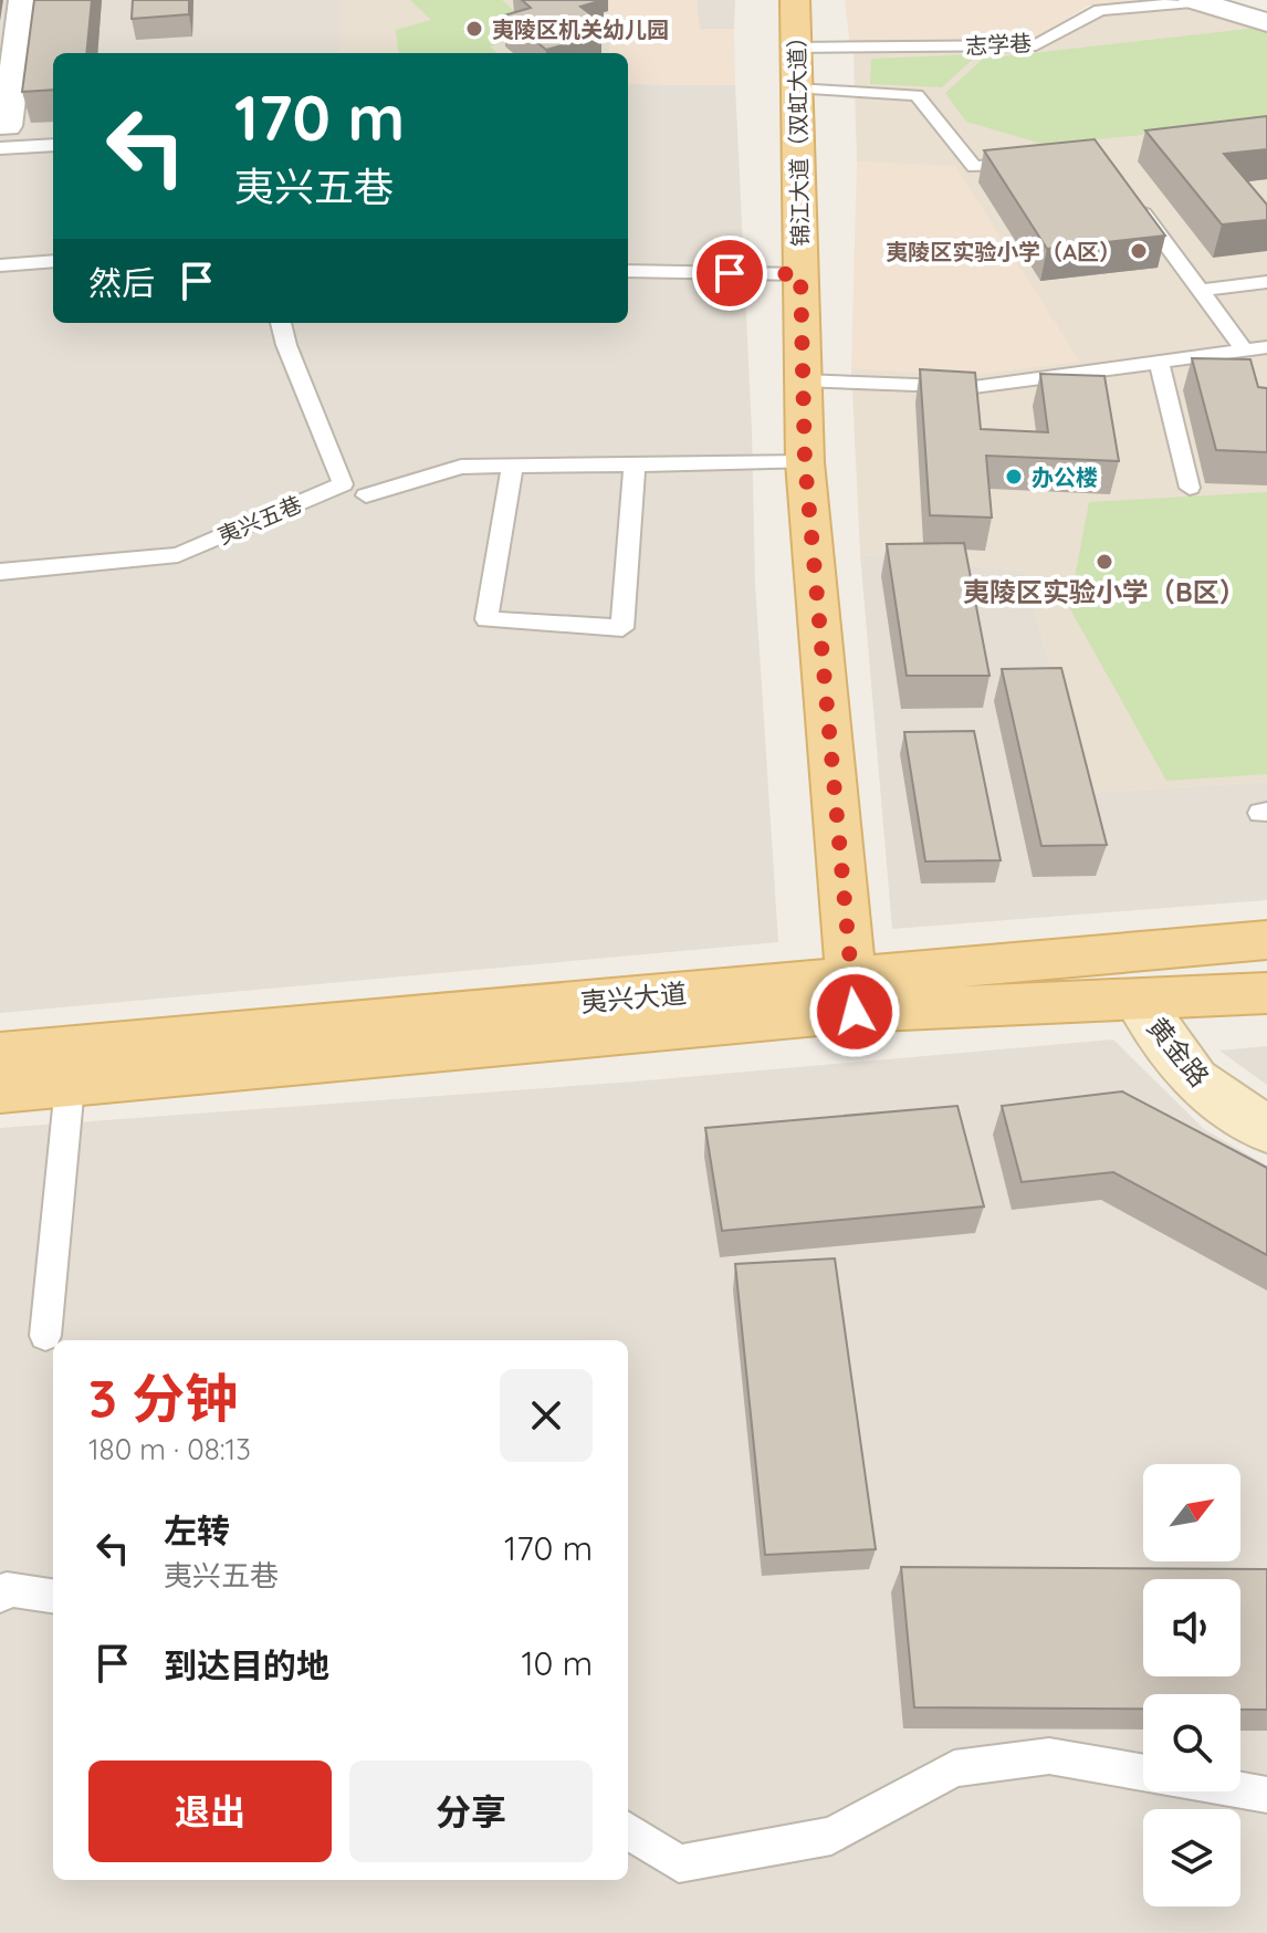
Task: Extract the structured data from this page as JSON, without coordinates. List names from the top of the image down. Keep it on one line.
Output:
{"streets":{"main road":["锦江大道（双虹大道）","夷兴大道","黄金路"],"lane":["志学巷","夷兴五巷"]},"crossings":[["志学巷","锦江大道（双虹大道）"],["锦江大道（双虹大道）","夷兴大道"],["夷兴大道","黄金路"]],"places":["夷陵区机关幼儿园","夷陵区实验小学（A区）","办公楼","夷陵区实验小学（B区）"],"north":"top right","page":{"turn":["170 m","夷兴五巷"],"then":"然后","heading":["3 分钟","180 m · 08:13"],"list":[{"name":"左转","note":"夷兴五巷","value":"170 m"},{"name":"到达目的地","value":"10 m"}],"buttons":["退出","分享"]}}
